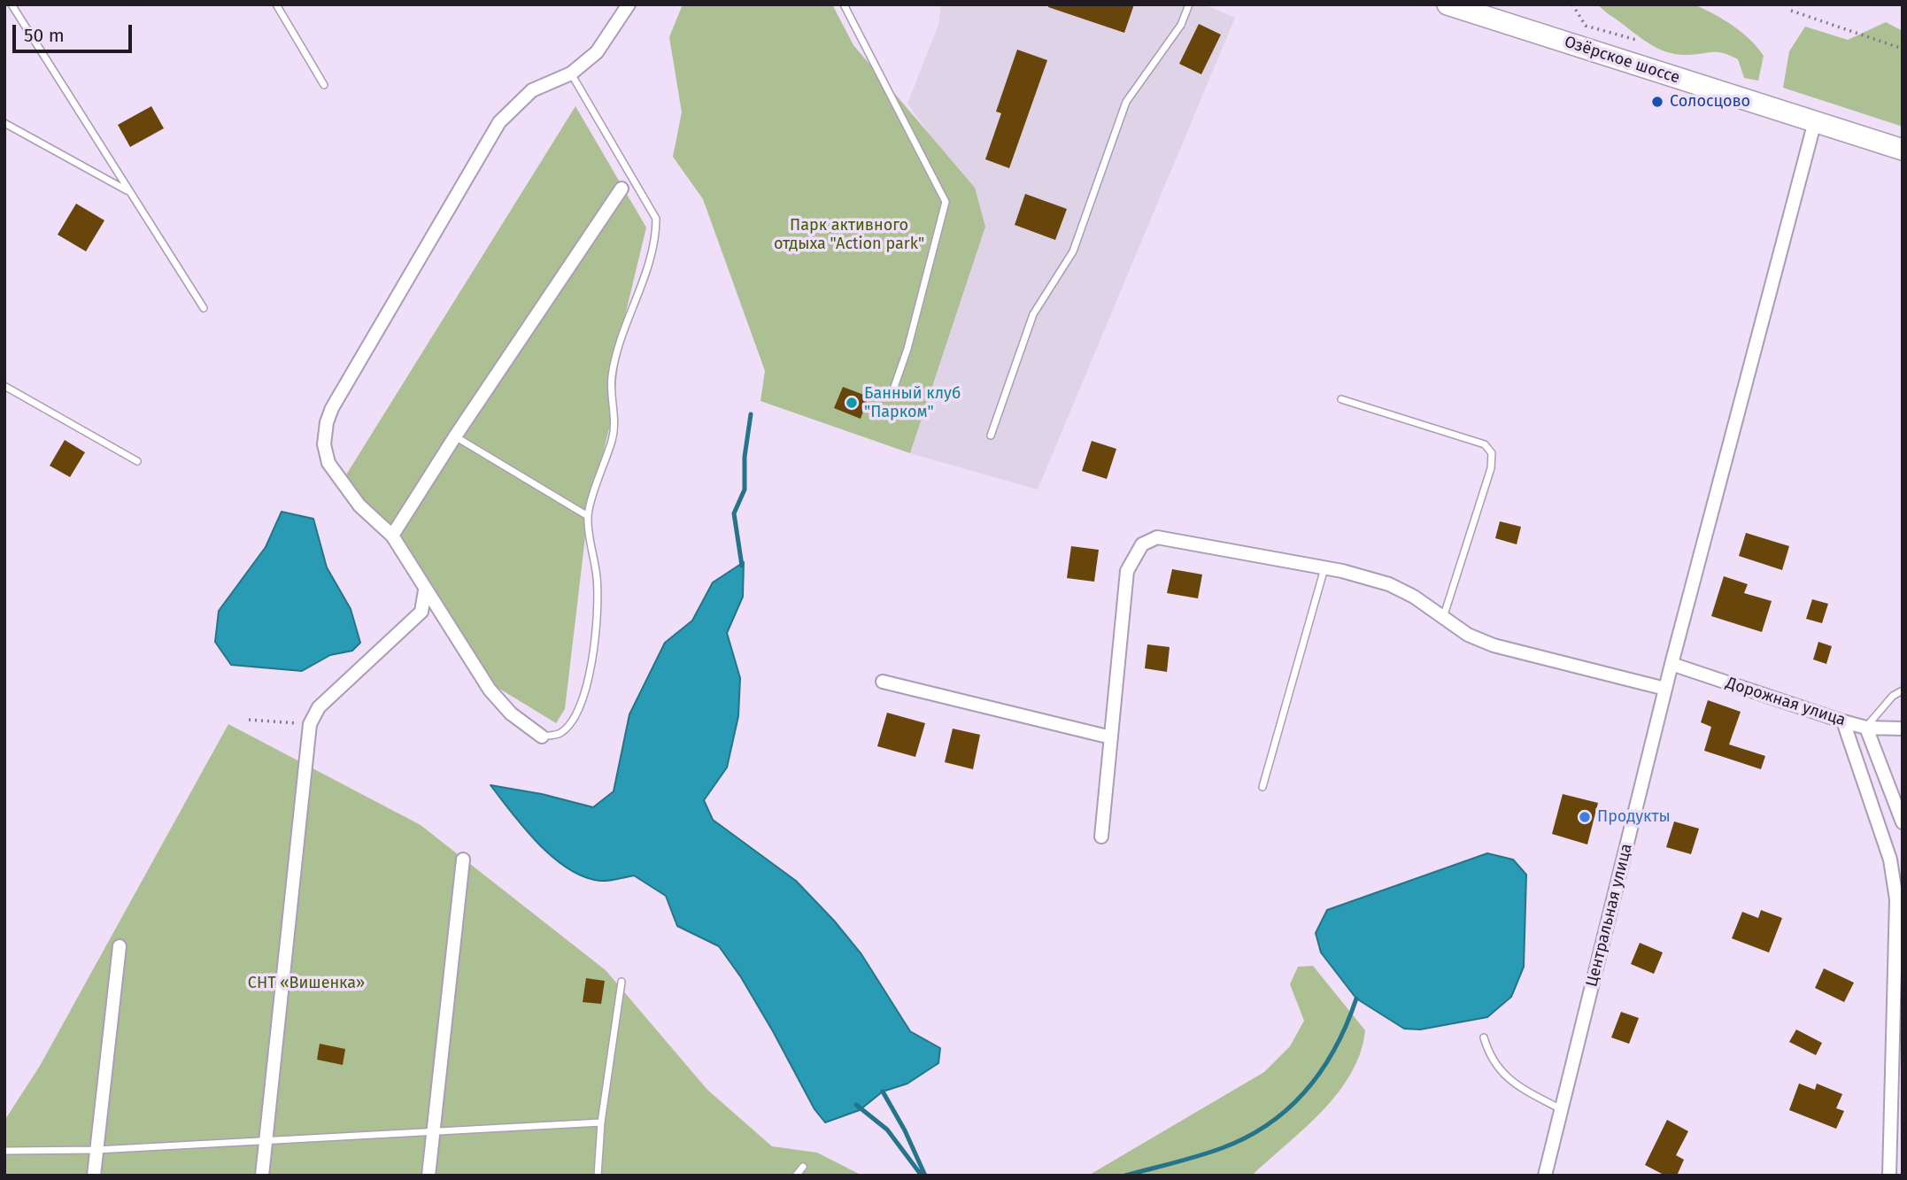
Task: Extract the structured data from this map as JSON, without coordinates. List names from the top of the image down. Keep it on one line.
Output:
{"streets":{"main road":["Озёрское шоссе"],"street":["Дорожная улица","Центральная улица"]},"crossings":[["Озёрское шоссе","Центральная улица"],["Дорожная улица","Центральная улица"]],"parks":["Парк активного отдыха \"Action park\"","СНТ «Вишенка»"],"places":["Солосцово","Банный клуб \"Парком\"","Продукты"],"scale_bar":"50 m"}
